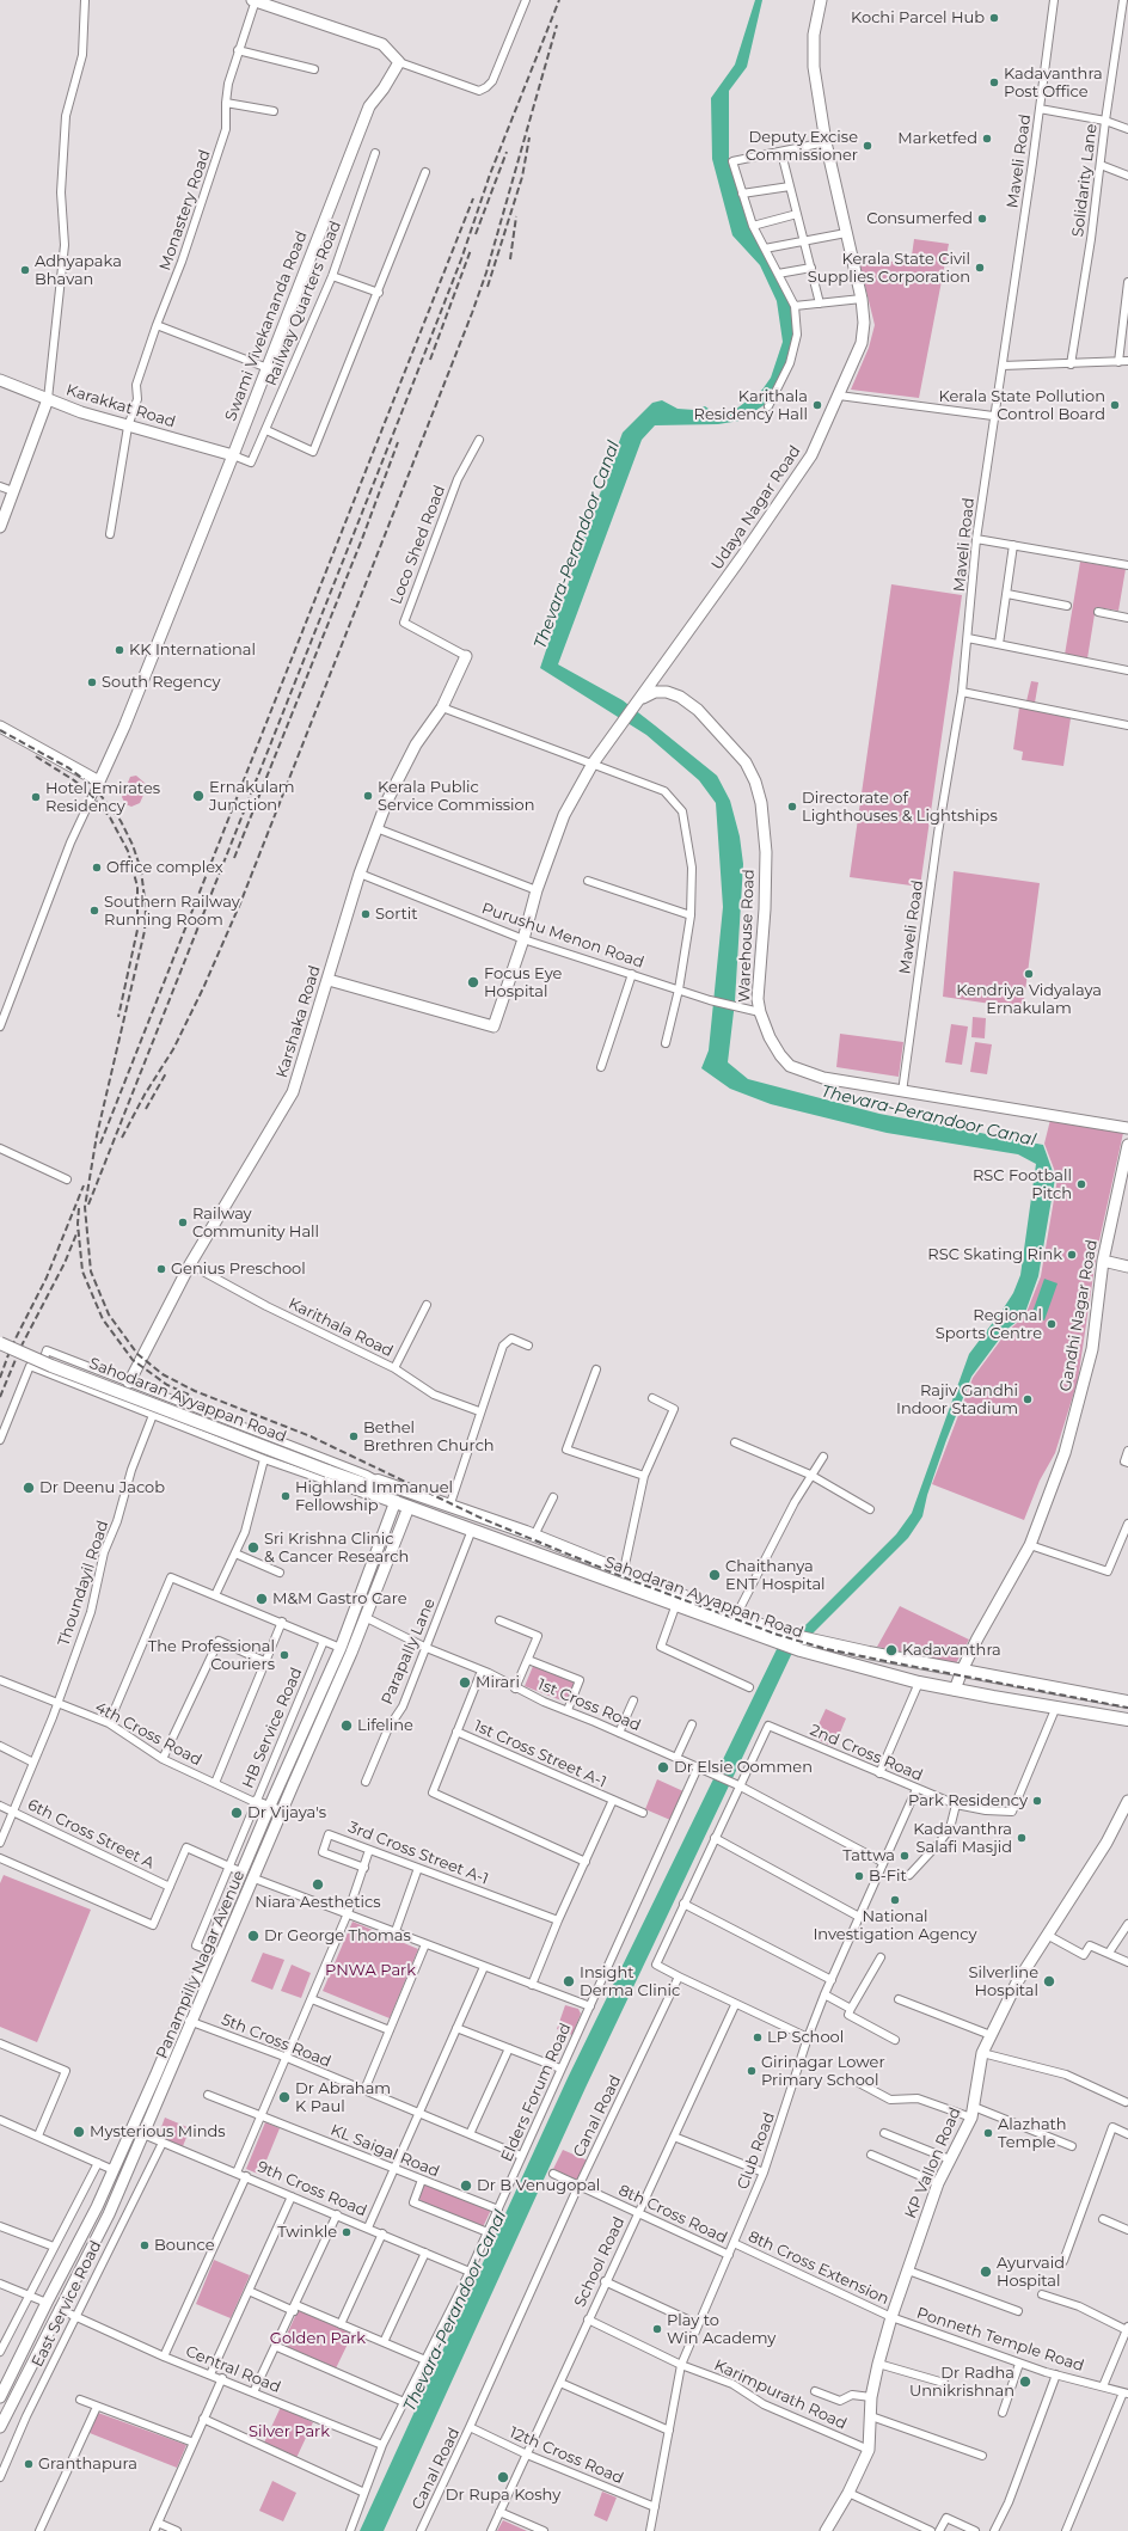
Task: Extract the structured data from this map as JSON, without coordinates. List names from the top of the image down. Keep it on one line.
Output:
{"streets":{"main road":["Sahodaran Ayyappan Road"],"street":["Maveli Road","Solidarity Lane","Monastery Road","Railway Quarters Road","Swami Vivekananda Road","Karakkat Road","Udaya Nagar Road","Loco Shed Road","Purushu Menon Road","Warehouse Road","Karshaka Road","Gandhi Nagar Road","Karithala Road","Thoundayil Road","Parapally Lane","1st Cross Road","HB Service Road","4th Cross Road","2nd Cross Road","1st Cross Street A-1","6th Cross Street A","3rd Cross Street A-1","Panampilly Nagar Avenue","5th Cross Road","Elders Forum Road","Canal Road","KL Saigal Road","Club Road","KP Vallon Road","9th Cross Road","8th Cross Road","School Road","8th Cross Extension","East Service Road","Ponneth Temple Road","Central Road","Karimpurath Road","12th Cross Road"]},"crossings":[["Maveli Road","Warehouse Road"],["Monastery Road","Karakkat Road"],["Railway Quarters Road","Swami Vivekananda Road"],["Railway Quarters Road","Karakkat Road"],["Swami Vivekananda Road","Karakkat Road"],["Udaya Nagar Road","Purushu Menon Road"],["Udaya Nagar Road","Warehouse Road"],["Udaya Nagar Road","Karshaka Road"],["Loco Shed Road","Karshaka Road"],["Purushu Menon Road","Warehouse Road"],["Purushu Menon Road","Karshaka Road"],["Karshaka Road","Karithala Road"],["Gandhi Nagar Road","Sahodaran Ayyappan Road"],["Sahodaran Ayyappan Road","Parapally Lane"],["Sahodaran Ayyappan Road","2nd Cross Road"],["Sahodaran Ayyappan Road","Panampilly Nagar Avenue"],["Thoundayil Road","4th Cross Road"],["Thoundayil Road","6th Cross Street A"],["Parapally Lane","1st Cross Road"],["1st Cross Road","2nd Cross Road"],["1st Cross Road","Panampilly Nagar Avenue"],["1st Cross Road","Elders Forum Road"],["1st Cross Road","Club Road"],["HB Service Road","4th Cross Road"],["HB Service Road","Panampilly Nagar Avenue"],["2nd Cross Road","Club Road"],["Panampilly Nagar Avenue","5th Cross Road"],["Panampilly Nagar Avenue","9th Cross Road"],["5th Cross Road","Elders Forum Road"],["Elders Forum Road","KL Saigal Road"],["Elders Forum Road","9th Cross Road"],["Elders Forum Road","Central Road"],["Canal Road","8th Cross Road"],["Canal Road","12th Cross Road"],["Club Road","8th Cross Road"],["Club Road","8th Cross Extension"],["Club Road","Karimpurath Road"],["Club Road","12th Cross Road"],["KP Vallon Road","8th Cross Extension"],["KP Vallon Road","Ponneth Temple Road"],["KP Vallon Road","Karimpurath Road"],["9th Cross Road","East Service Road"],["8th Cross Road","School Road"],["School Road","Karimpurath Road"],["School Road","12th Cross Road"],["8th Cross Extension","Ponneth Temple Road"],["East Service Road","Central Road"]],"water":["Thevara-Perandoor Canal"],"parks":["PNWA Park","Golden Park","Silver Park"],"places":["Kochi Parcel Hub","Kadavanthra Post Office","Marketfed","Deputy Excise Commissioner","Consumerfed","Kerala State Civil Supplies Corporation","Adhyapaka Bhavan","Karithala Residency Hall","Kerala State Pollution Control Board","KK International","South Regency","Ernakulam Junction","Kerala Public Service Commission","Hotel Emirates Residency","Directorate of Lighthouses & Lightships","Office complex","Southern Railway Running Room","Sortit","Kendriya Vidyalaya Ernakulam","Focus Eye Hospital","RSC Football Pitch","Railway Community Hall","RSC Skating Rink","Genius Preschool","Regional Sports Centre","Rajiv Gandhi Indoor Stadium","Bethel Brethren Church","Dr Deenu Jacob","Highland Immanuel Fellowship","Sri Krishna Clinic & Cancer Research","Chaithanya ENT Hospital","M&M Gastro Care","Kadavanthra","The Professional Couriers","Mirari","Lifeline","Dr Elsie Oommen","Park Residency","Dr Vijaya's","Kadavanthra Salafi Masjid","Tattwa","B-Fit","Niara Aesthetics","National Investigation Agency","Dr George Thomas","Insight Derma Clinic","Silverline Hospital","LP School","Girinagar Lower Primary School","Dr Abraham K Paul","Mysterious Minds","Alazhath Temple","Dr B Venugopal","Twinkle","Bounce","Ayurvaid Hospital","Play to Win Academy","Dr Radha Unnikrishnan","Granthapura","Dr Rupa Koshy"]}
